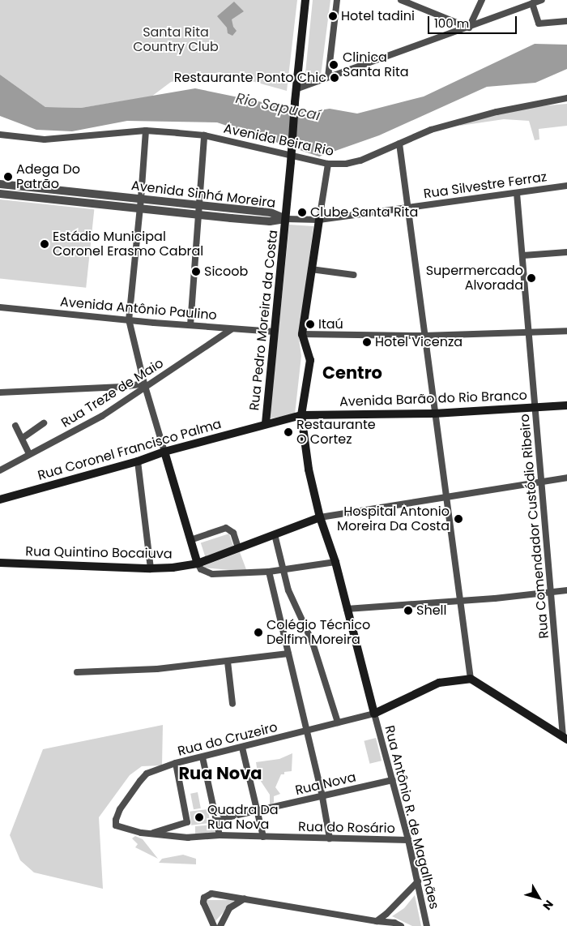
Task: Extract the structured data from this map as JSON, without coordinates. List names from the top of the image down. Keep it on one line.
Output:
{"streets":{"main road":["Rua Pedro Moreira da Costa","Avenida Barão do Rio Branco","Rua Coronel Francisco Palma","Rua Quintino Bocaiuva"],"street":["Avenida Beira Rio","Rua Silvestre Ferraz","Avenida Sinhá Moreira","Avenida Antônio Paulino","Rua Treze de Maio","Rua Comendador Custódio Ribeiro","Rua do Cruzeiro","Rua Nova","Rua Antônio R. de Magalhães","Rua do Rosário"]},"crossings":[["Rua Silvestre Ferraz","Avenida Sinhá Moreira"],["Rua Silvestre Ferraz","Rua Pedro Moreira da Costa"],["Rua Silvestre Ferraz","Rua Comendador Custódio Ribeiro"],["Avenida Sinhá Moreira","Rua Pedro Moreira da Costa"],["Avenida Antônio Paulino","Rua Pedro Moreira da Costa"],["Avenida Antônio Paulino","Rua Treze de Maio"],["Rua Pedro Moreira da Costa","Avenida Barão do Rio Branco"],["Rua Pedro Moreira da Costa","Rua Coronel Francisco Palma"],["Avenida Barão do Rio Branco","Rua Coronel Francisco Palma"],["Avenida Barão do Rio Branco","Rua Comendador Custódio Ribeiro"],["Rua do Cruzeiro","Rua Antônio R. de Magalhães"],["Rua do Cruzeiro","Rua do Rosário"],["Rua Nova","Rua Antônio R. de Magalhães"],["Rua Antônio R. de Magalhães","Rua do Rosário"]],"districts":["Centro","Rua Nova"],"water":["Rio Sapucaí"],"parks":["Santa Rita Country Club"],"places":["Hotel tadini","Clinica Santa Rita","Restaurante Ponto Chic","Adega Do Patrão","Clube Santa Rita","Estádio Municipal Coronel Erasmo Cabral","Sicoob","Supermercado Alvorada","Itaú","Hotel Vicenza","Restaurante O Cortez","Hospital Antonio Moreira Da Costa","Shell","Colégio Técnico Delfim Moreira","Quadra Da Rua Nova"],"scale_bar":"100 m","north":"bottom right"}
